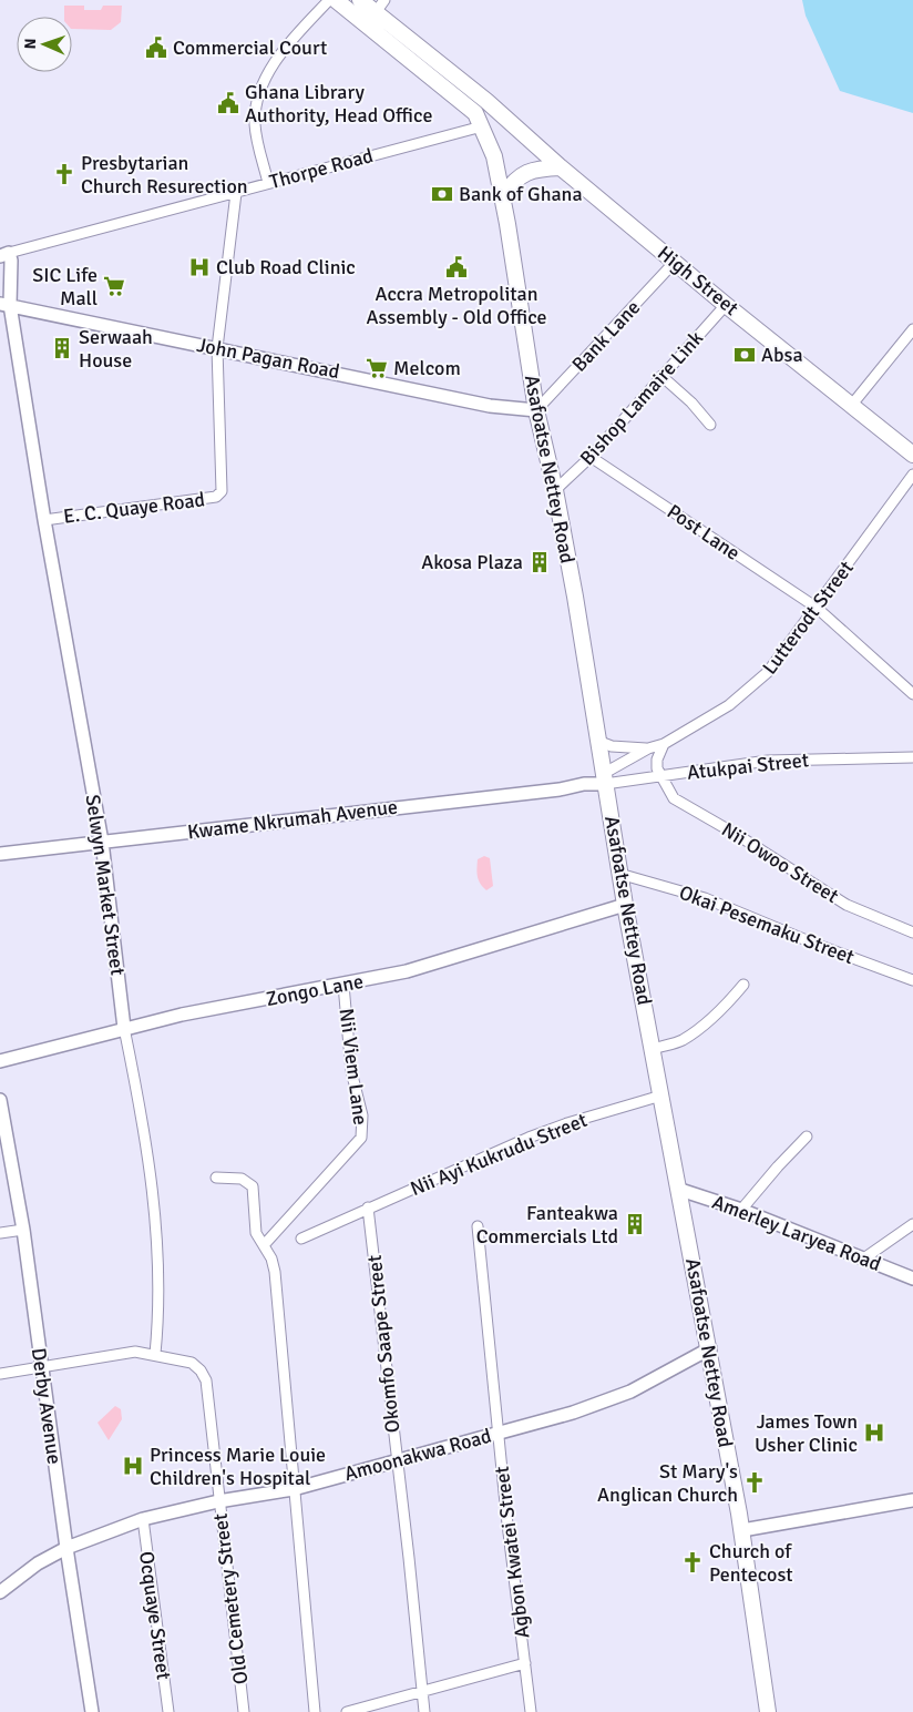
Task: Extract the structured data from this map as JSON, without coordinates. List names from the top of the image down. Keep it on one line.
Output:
{"streets":{"main road":["High Street","John Pagan Road","Asafoatse Nettey Road","Kwame Nkrumah Avenue","Selwyn Market Street","Zongo Lane","Amerley Laryea Road","Derby Avenue","Amoonakwa Road"],"street":["Thorpe Road","Bank Lane","Bishop Lamaire Link","E. C. Quaye Road","Post Lane","Lutterodt Street","Atukpai Street","Nii Owoo Street","Okai Pesemaku Street","Nii Viem Lane","Nii Ayi Kukrudu Street","Okomfo Saape Street","Agbon Kwatei Street","Old Cemetery Street","Ocquaye Street"]},"crossings":[["Thorpe Road","Asafoatse Nettey Road"],["Thorpe Road","E. C. Quaye Road"],["Thorpe Road","Selwyn Market Street"],["High Street","Bank Lane"],["High Street","Bishop Lamaire Link"],["Bank Lane","John Pagan Road"],["Bank Lane","Asafoatse Nettey Road"],["John Pagan Road","Asafoatse Nettey Road"],["John Pagan Road","E. C. Quaye Road"],["John Pagan Road","Selwyn Market Street"],["Bishop Lamaire Link","Asafoatse Nettey Road"],["Bishop Lamaire Link","Post Lane"],["Asafoatse Nettey Road","Atukpai Street"],["Asafoatse Nettey Road","Kwame Nkrumah Avenue"],["Asafoatse Nettey Road","Okai Pesemaku Street"],["Asafoatse Nettey Road","Zongo Lane"],["Asafoatse Nettey Road","Nii Ayi Kukrudu Street"],["Asafoatse Nettey Road","Amerley Laryea Road"],["Asafoatse Nettey Road","Amoonakwa Road"],["E. C. Quaye Road","Selwyn Market Street"],["Post Lane","Lutterodt Street"],["Atukpai Street","Kwame Nkrumah Avenue"],["Atukpai Street","Nii Owoo Street"],["Kwame Nkrumah Avenue","Selwyn Market Street"],["Selwyn Market Street","Zongo Lane"],["Selwyn Market Street","Old Cemetery Street"],["Zongo Lane","Nii Viem Lane"],["Nii Ayi Kukrudu Street","Okomfo Saape Street"],["Okomfo Saape Street","Amoonakwa Road"],["Derby Avenue","Amoonakwa Road"],["Amoonakwa Road","Agbon Kwatei Street"],["Amoonakwa Road","Old Cemetery Street"],["Amoonakwa Road","Ocquaye Street"]],"places":{"public building":["Commercial Court","Ghana Library Authority, Head Office","Accra Metropolitan Assembly - Old Office"],"church":["Presbytarian Church Resurection","St Mary's Anglican Church","Church of Pentecost"],"bank":["Bank of Ghana","Absa"],"hospital":["Club Road Clinic","James Town Usher Clinic","Princess Marie Louie Children's Hospital"],"supermarket":["SIC Life Mall","Melcom"],"building":["Serwaah House","Akosa Plaza","Fanteakwa Commercials Ltd"]},"north":"left"}
